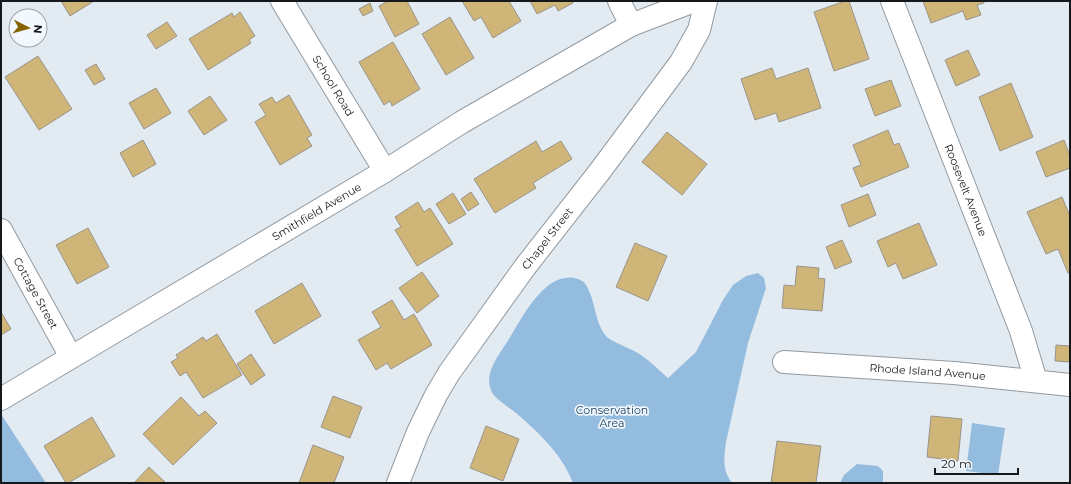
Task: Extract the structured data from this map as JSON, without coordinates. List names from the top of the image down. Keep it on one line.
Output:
{"streets":{"street":["School Road","Roosevelt Avenue","Smithfield Avenue","Chapel Street","Cottage Street","Rhode Island Avenue"]},"crossings":[["School Road","Smithfield Avenue"],["Roosevelt Avenue","Rhode Island Avenue"],["Smithfield Avenue","Cottage Street"]],"parks":["Conservation Area"],"scale_bar":"20 m","north":"right"}
